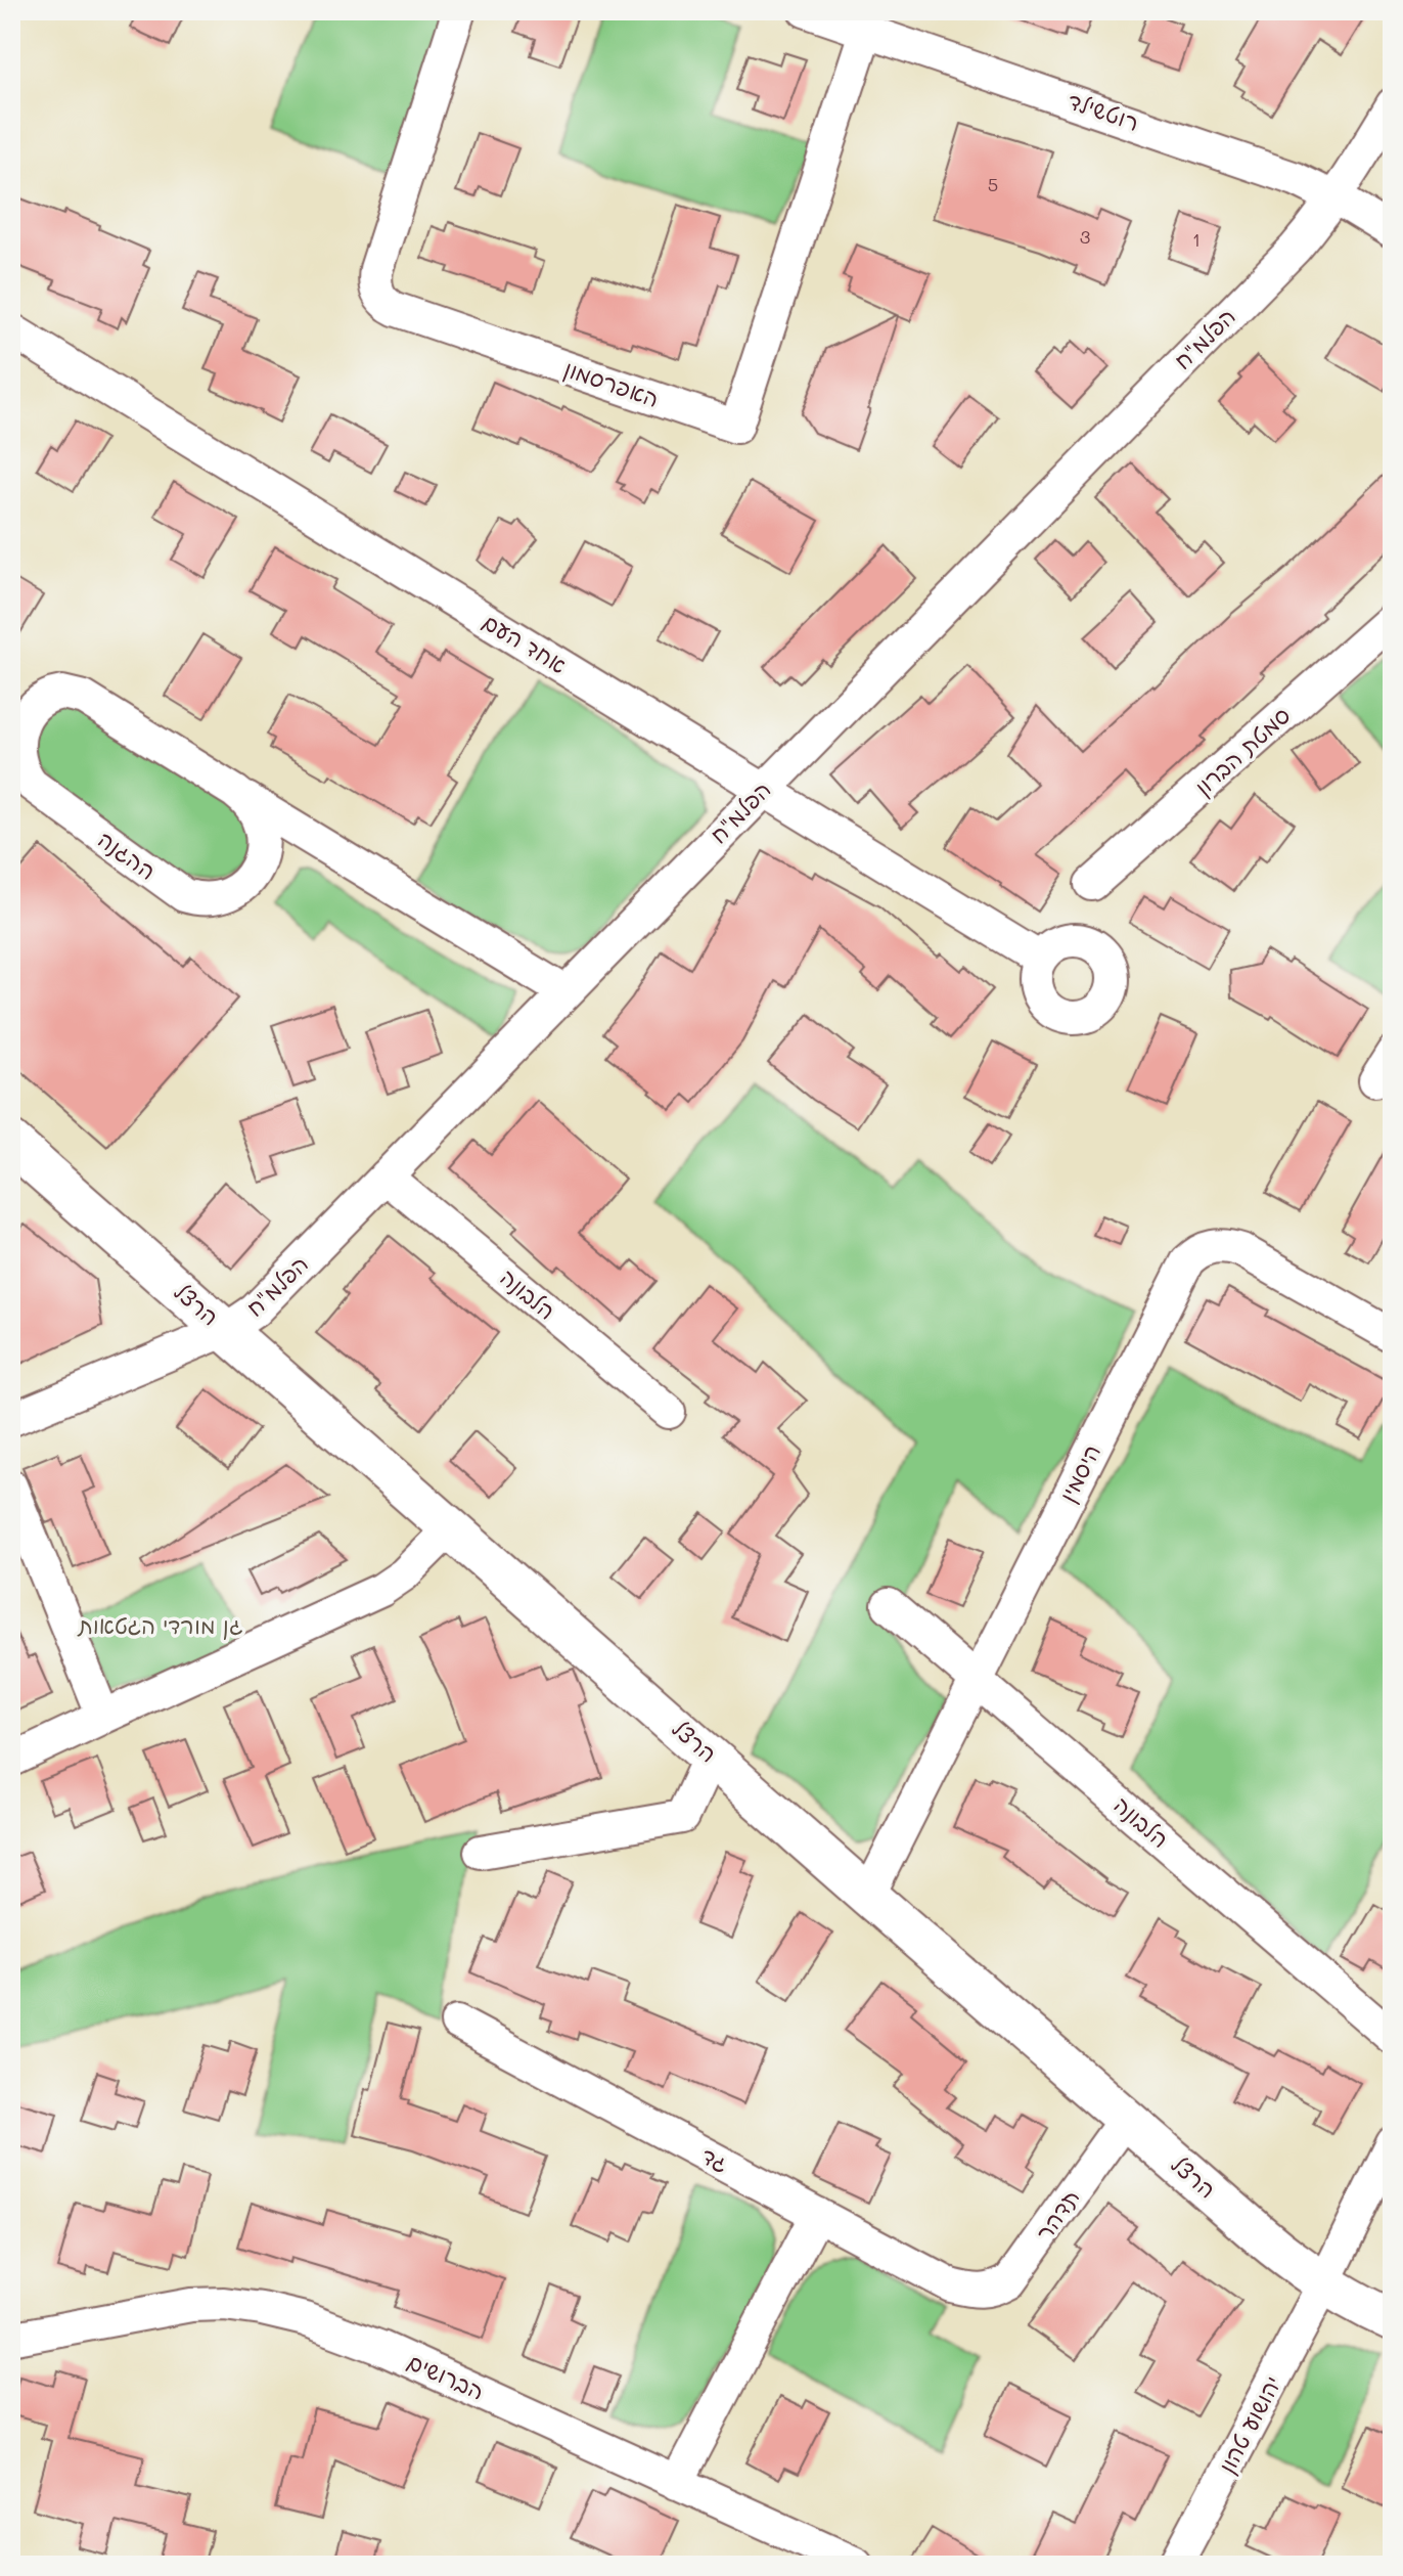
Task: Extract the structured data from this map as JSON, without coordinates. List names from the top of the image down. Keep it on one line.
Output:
{"streets":{"street":["רוטשילד","הפלמ\"ח","האפרסמון","אחד העם","סמטת הברון","ההגנה","הלבונה","הרצל","היסמין","גד","תדהר","הברושים","יהושוע טהון"]},"crossings":[["רוטשילד","הפלמ\"ח"],["רוטשילד","האפרסמון"],["הפלמ\"ח","אחד העם"],["הפלמ\"ח","ההגנה"],["הפלמ\"ח","הלבונה"],["הפלמ\"ח","הרצל"],["הלבונה","היסמין"],["הרצל","היסמין"],["הרצל","תדהר"],["הרצל","יהושוע טהון"],["גד","תדהר"]],"parks":["גן מורדי הגטאות"],"house_numbers":["5","3","1"]}
